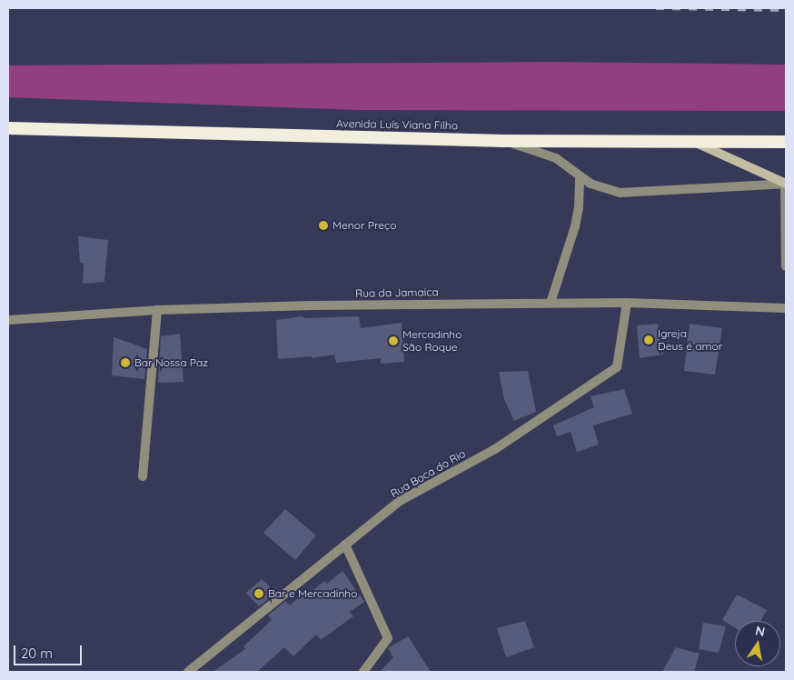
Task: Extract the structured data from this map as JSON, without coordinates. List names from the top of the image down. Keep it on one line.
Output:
{"streets":{"highway":["Avenida Luís Viana Filho"],"street":["Rua da Jamaica","Rua Boca do Rio"]},"crossings":[["Rua da Jamaica","Rua Boca do Rio"]],"places":["Menor Preço","Igreja Deus é amor","Mercadinho São Roque","Bar Nossa Paz","Bar e Mercadinho"],"scale_bar":"20 m","north":"top"}
